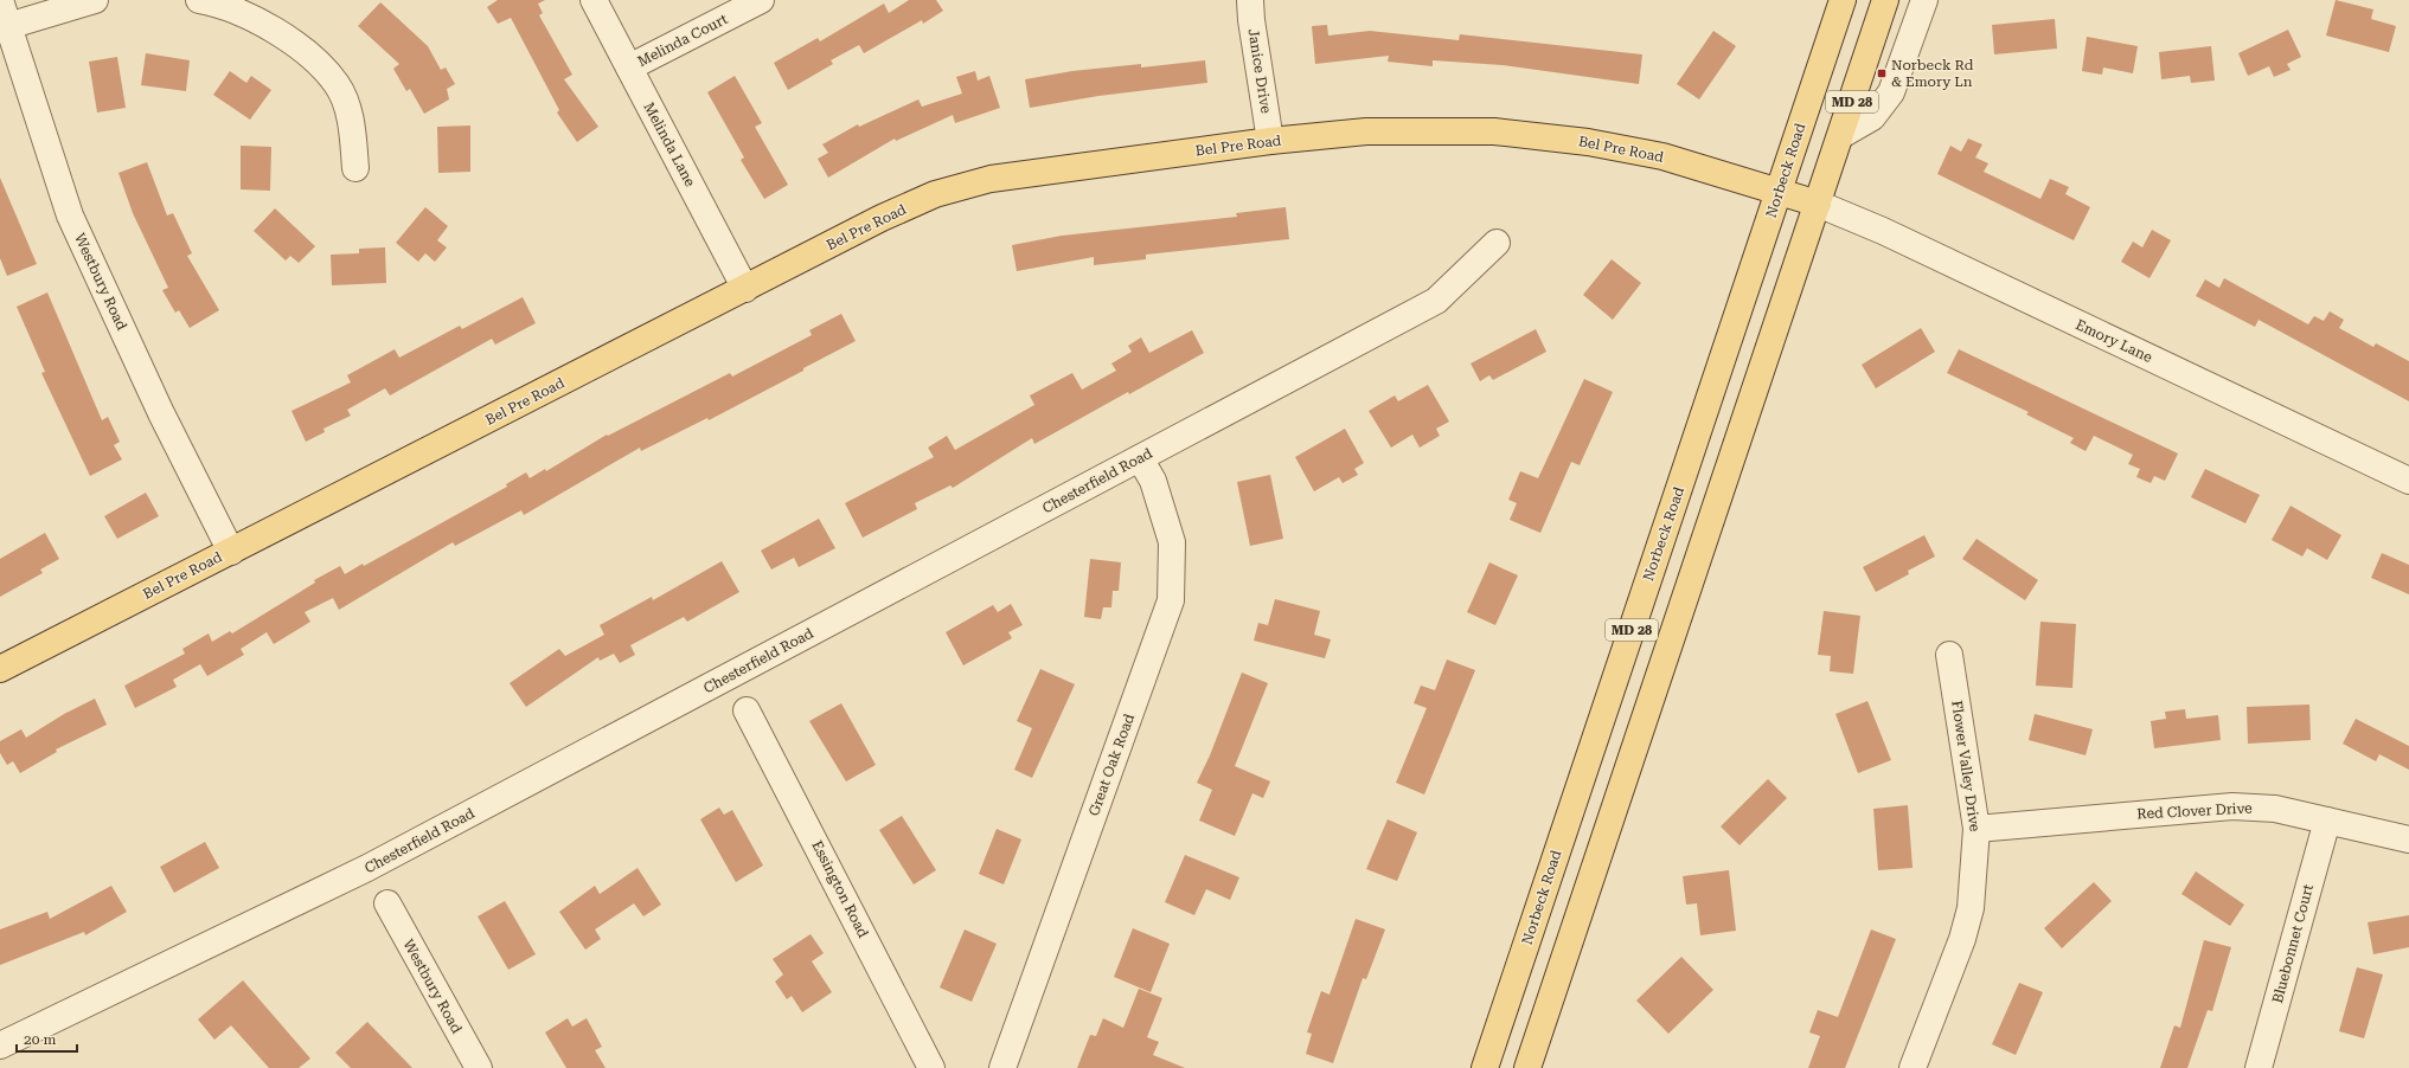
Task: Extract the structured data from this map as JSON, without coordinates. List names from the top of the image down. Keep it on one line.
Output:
{"streets":{"main road":["MD 28","Bel Pre Road","Norbeck Road"],"street":["Melinda Court","Janice Drive","Melinda Lane","Westbury Road","Emory Lane","Chesterfield Road","Great Oak Road","Flower Valley Drive","Red Clover Drive","Essington Road","Bluebonnet Court"]},"crossings":[["Melinda Court","Melinda Lane"],["Janice Drive","Bel Pre Road"],["MD 28","Bel Pre Road"],["MD 28","Emory Lane"],["Melinda Lane","Bel Pre Road"],["Bel Pre Road","Norbeck Road"],["Bel Pre Road","Westbury Road"],["Bel Pre Road","Emory Lane"],["Chesterfield Road","Great Oak Road"],["Flower Valley Drive","Red Clover Drive"],["Red Clover Drive","Bluebonnet Court"]],"places":{"transit":["Norbeck Rd & Emory Ln"]},"scale_bar":"20 m"}
